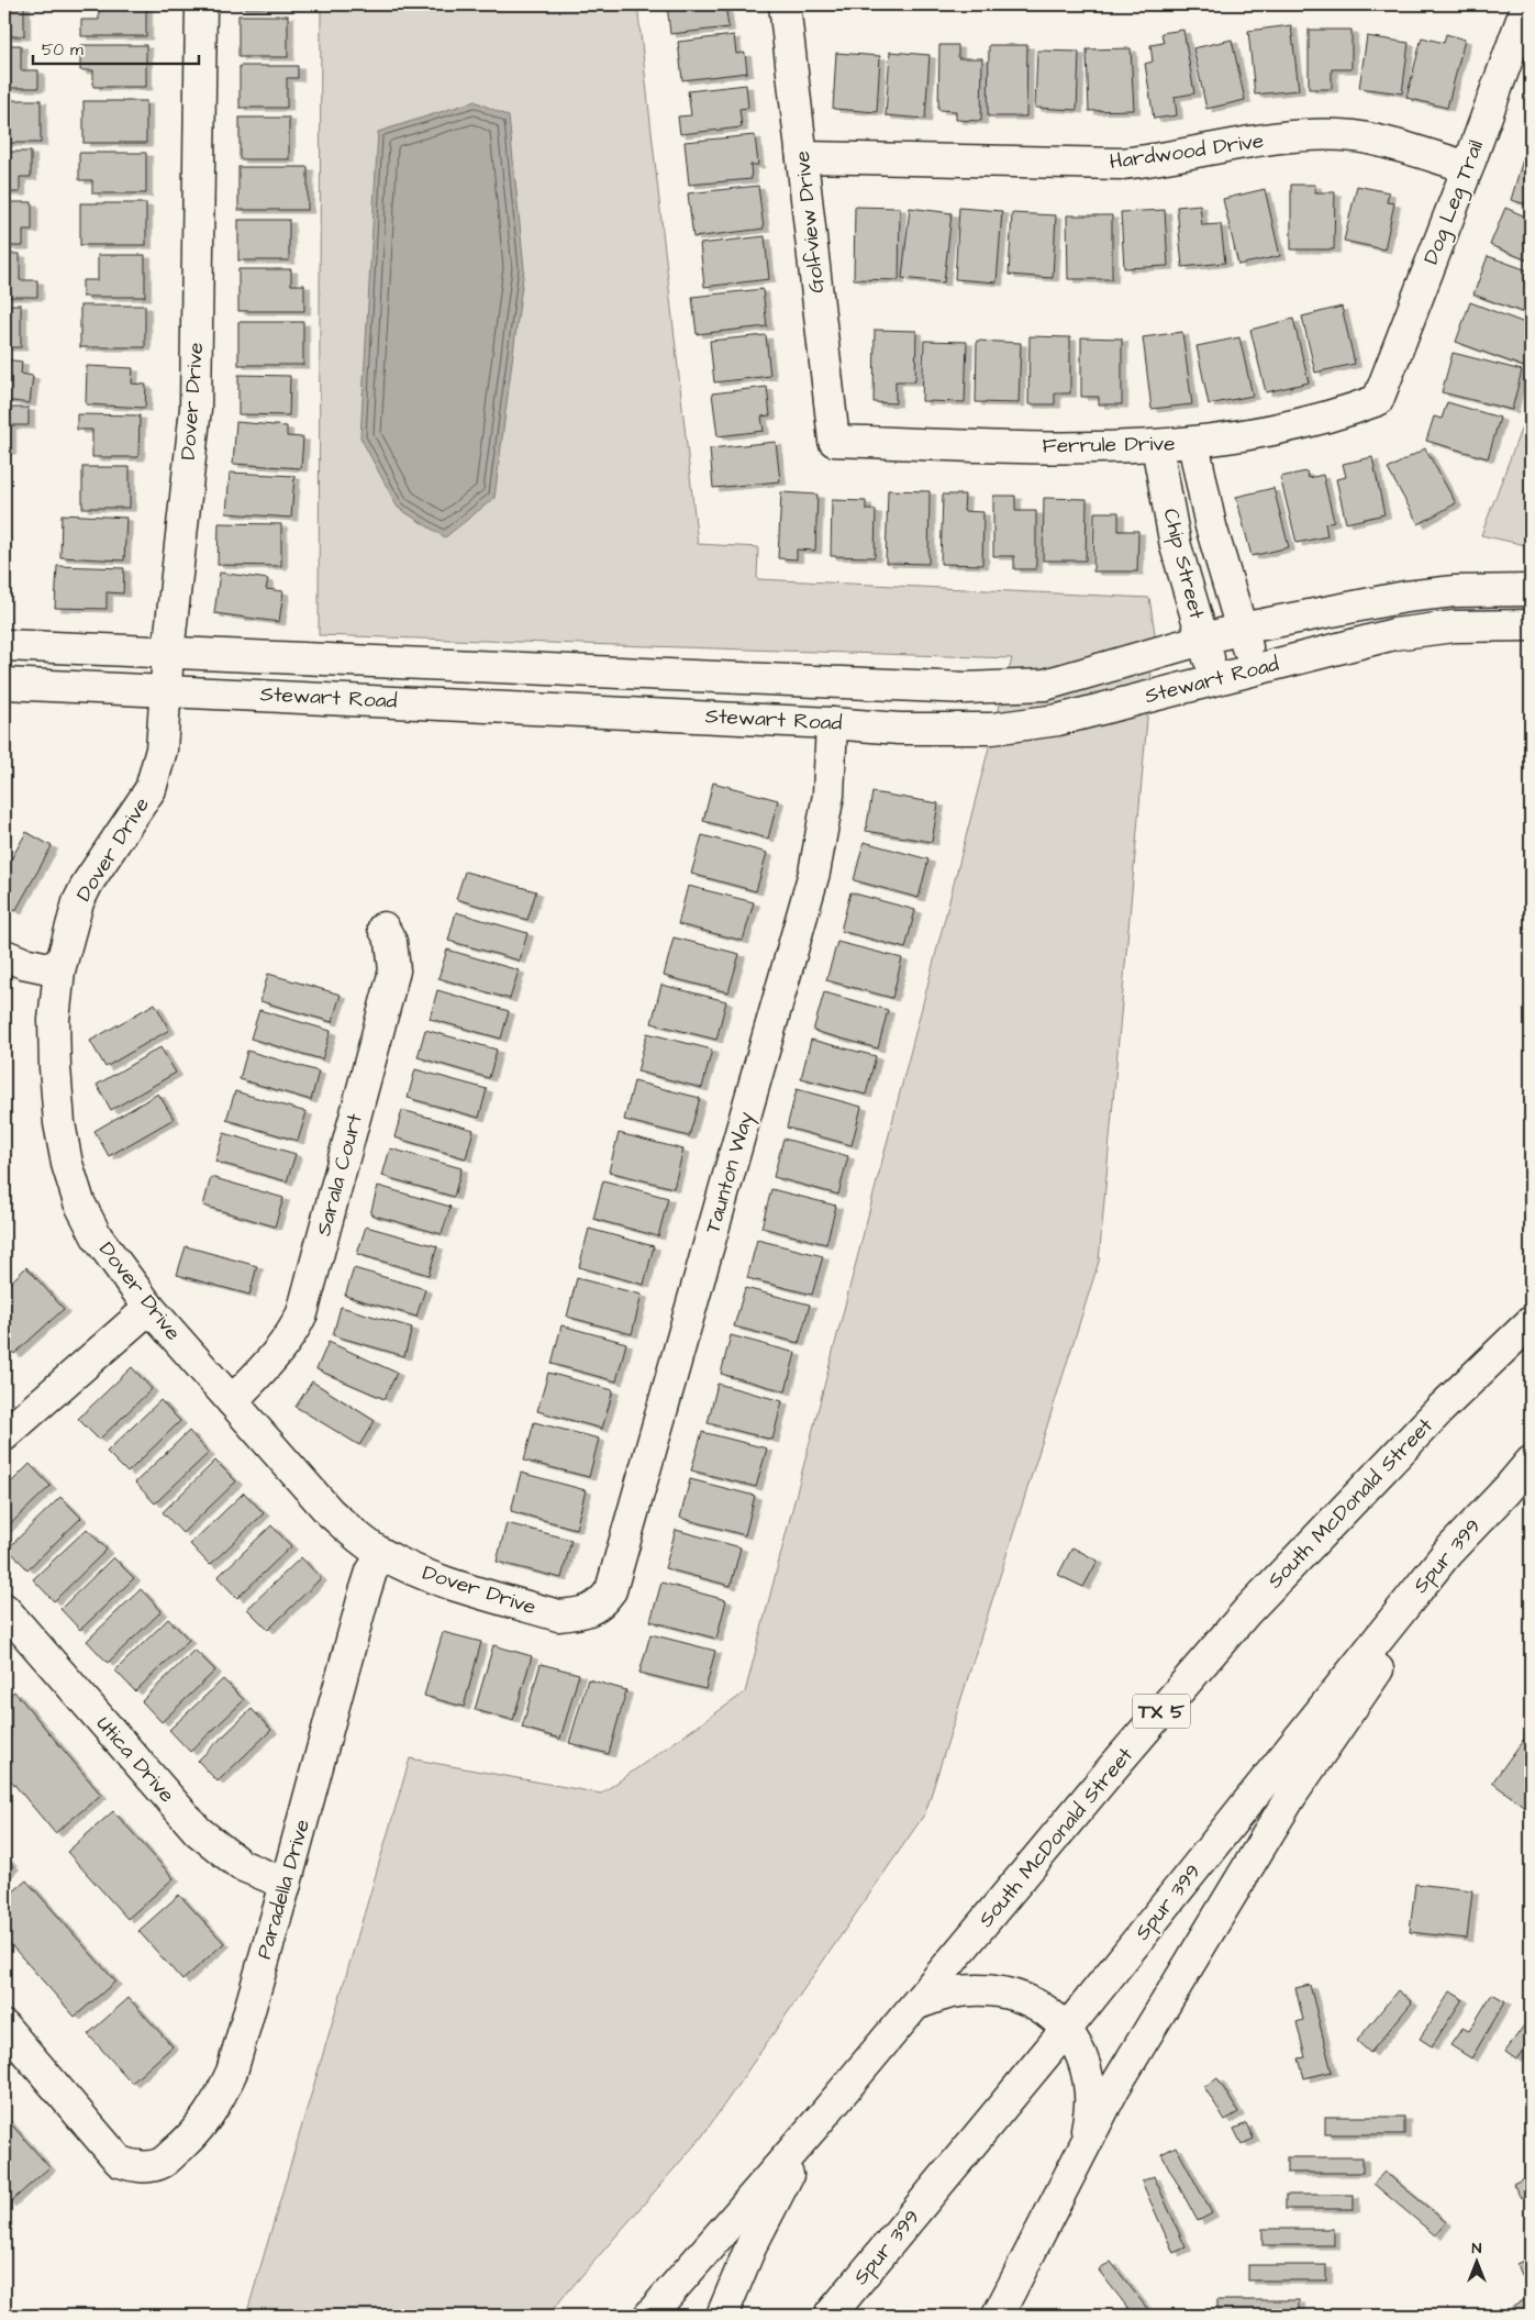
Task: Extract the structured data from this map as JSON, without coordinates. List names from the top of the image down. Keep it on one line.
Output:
{"streets":{"street":["Hardwood Drive","Dog Leg Trail","Golfview Drive","Dover Drive","Ferrule Drive","Chip Street","Stewart Road","Taunton Way","Sarala Court","South McDonald Street","Spur 399","TX 5","Utica Drive","Paradella Drive"]},"crossings":[["Hardwood Drive","Dog Leg Trail"],["Hardwood Drive","Golfview Drive"],["Dog Leg Trail","Ferrule Drive"],["Golfview Drive","Ferrule Drive"],["Dover Drive","Stewart Road"],["Dover Drive","Taunton Way"],["Dover Drive","Sarala Court"],["Dover Drive","Paradella Drive"],["Ferrule Drive","Chip Street"],["Chip Street","Stewart Road"],["Stewart Road","Taunton Way"],["South McDonald Street","TX 5"],["Utica Drive","Paradella Drive"]],"scale_bar":"50 m","north":"top"}
